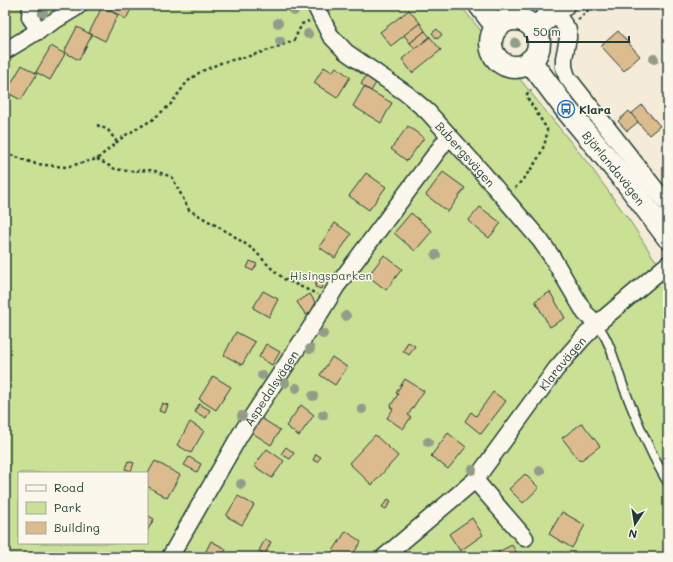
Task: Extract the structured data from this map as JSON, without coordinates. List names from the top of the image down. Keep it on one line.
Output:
{"streets":{"street":["Bubergsvägen","Björlandavägen","Klaravägen","Aspedalsvägen"]},"crossings":[["Bubergsvägen","Klaravägen"],["Bubergsvägen","Aspedalsvägen"]],"parks":["Hisingsparken"],"places":{"bus stop":["Klara"]},"legend":["Road","Park","Building"],"scale_bar":"50 m","north":"bottom"}
